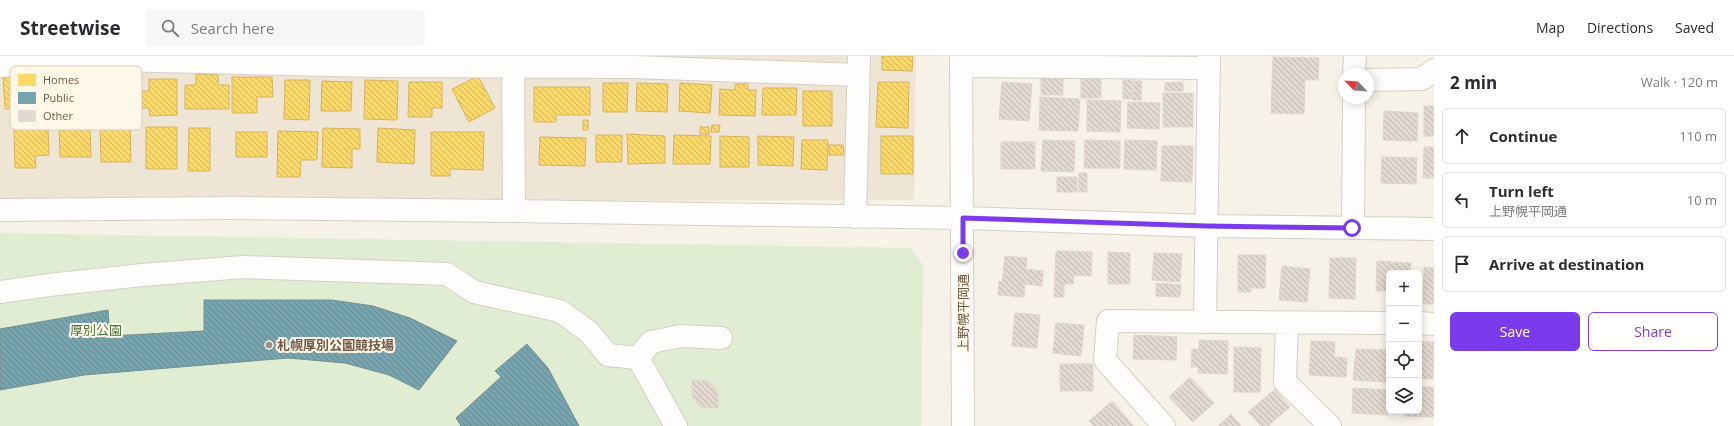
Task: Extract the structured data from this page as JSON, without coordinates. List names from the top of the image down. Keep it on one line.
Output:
{"streets":{"street":["上野幌平岡通"]},"parks":["厚別公園"],"places":["札幌厚別公園競技場"],"legend":["Homes","Public","Other"],"north":"top left","page":{"header":"Streetwise","search":"Search here","nav":["Map","Directions","Saved"],"heading":["2 min","Walk · 120 m"],"list":[["Continue","110 m"],["Turn left","上野幌平岡通","10 m"],"Arrive at destination"],"map_buttons":["+","−"],"buttons":["Save","Share"]}}
